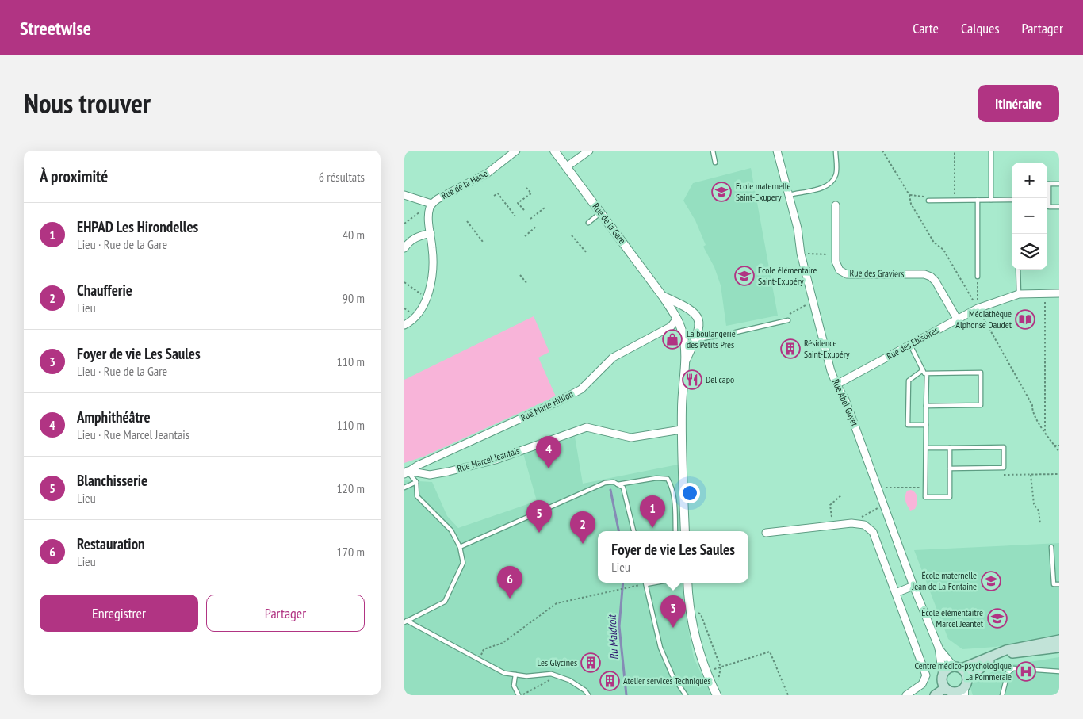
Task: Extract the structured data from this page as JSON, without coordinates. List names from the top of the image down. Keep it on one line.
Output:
{"streets":{"street":["Rue de la Haise","Rue de la Gare","Rue des Graviers","Rue des Ebisoires","Rue Abel Guyet","Rue Marie Hillion","Rue Marcel Jeantais"]},"crossings":[["Rue de la Gare","Rue Marie Hillion"],["Rue de la Gare","Rue Marcel Jeantais"],["Rue des Graviers","Rue des Ebisoires"],["Rue des Ebisoires","Rue Abel Guyet"],["Rue Marie Hillion","Rue Marcel Jeantais"]],"water":["Ru Maldroit"],"places":{"school or university":["École maternelle Saint-Exupery","École élémentaire Saint-Exupéry","École maternelle Jean de La Fontaine","École élémentaitre Marcel Jeantet"],"library":["Médiathèque Alphonse Daudet"],"shop":["La boulangerie des Petits Prés"],"building":["Résidence Saint-Exupéry","Les Glycines","Atelier services Techniques"],"restaurant":["Del capo"],"hospital":["Centre médico-psychologique La Pommeraie"]},"page":{"header":"Streetwise","nav":["Carte","Calques","Partager"],"title":"Nous trouver","buttons":["Itinéraire",["Enregistrer","Partager"]],"heading":["À proximité","6 résultats"],"map_buttons":["+","−"],"list":[{"mark":"1","name":"EHPAD Les Hirondelles","note":"Lieu · Rue de la Gare","value":"40 m"},{"mark":"2","name":"Chaufferie","note":"Lieu","value":"90 m"},{"mark":"3","name":"Foyer de vie Les Saules","note":"Lieu · Rue de la Gare","value":"110 m"},{"mark":"4","name":"Amphithéâtre","note":"Lieu · Rue Marcel Jeantais","value":"110 m"},{"mark":"5","name":"Blanchisserie","note":"Lieu","value":"120 m"},{"mark":"6","name":"Restauration","note":"Lieu","value":"170 m"}],"pins":["4","1","5","2","6","3"],"popup":["Foyer de vie Les Saules","Lieu"]}}
